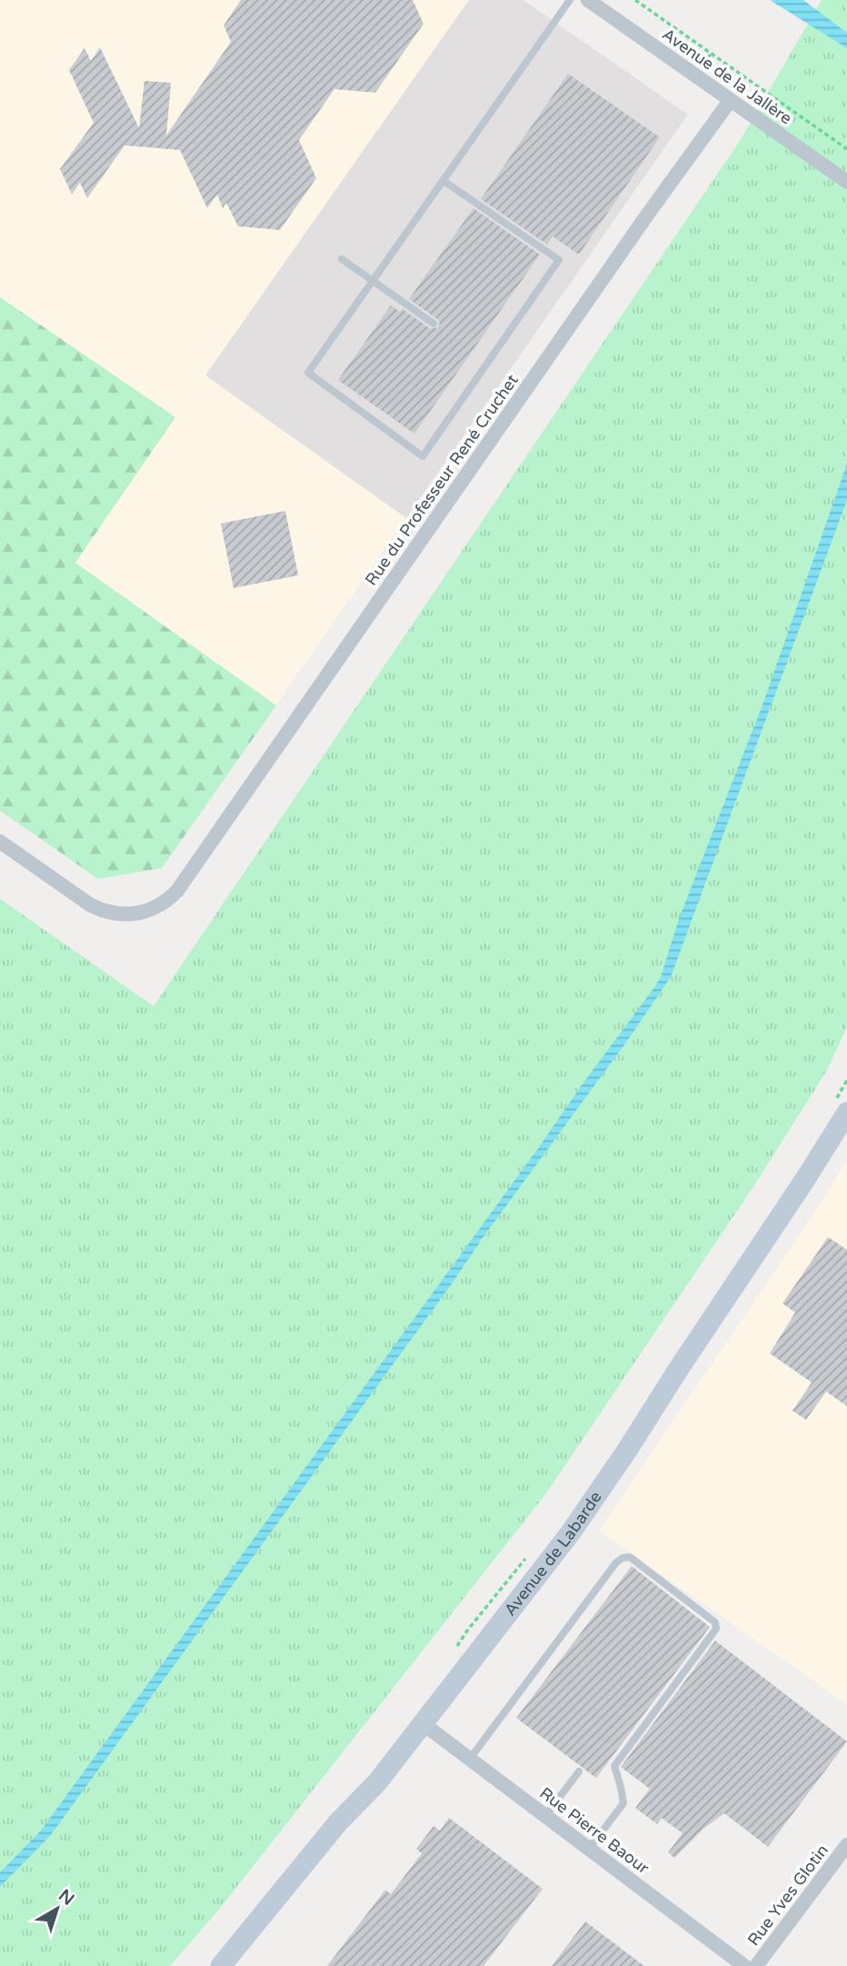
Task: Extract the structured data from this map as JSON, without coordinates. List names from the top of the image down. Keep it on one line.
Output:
{"streets":{"main road":["Avenue de Labarde"],"street":["Avenue de la Jallère","Rue du Professeur René Cruchet","Rue Pierre Baour","Rue Yves Glotin"]},"crossings":[["Avenue de la Jallère","Rue du Professeur René Cruchet"],["Avenue de Labarde","Rue Pierre Baour"]],"north":"top right"}
